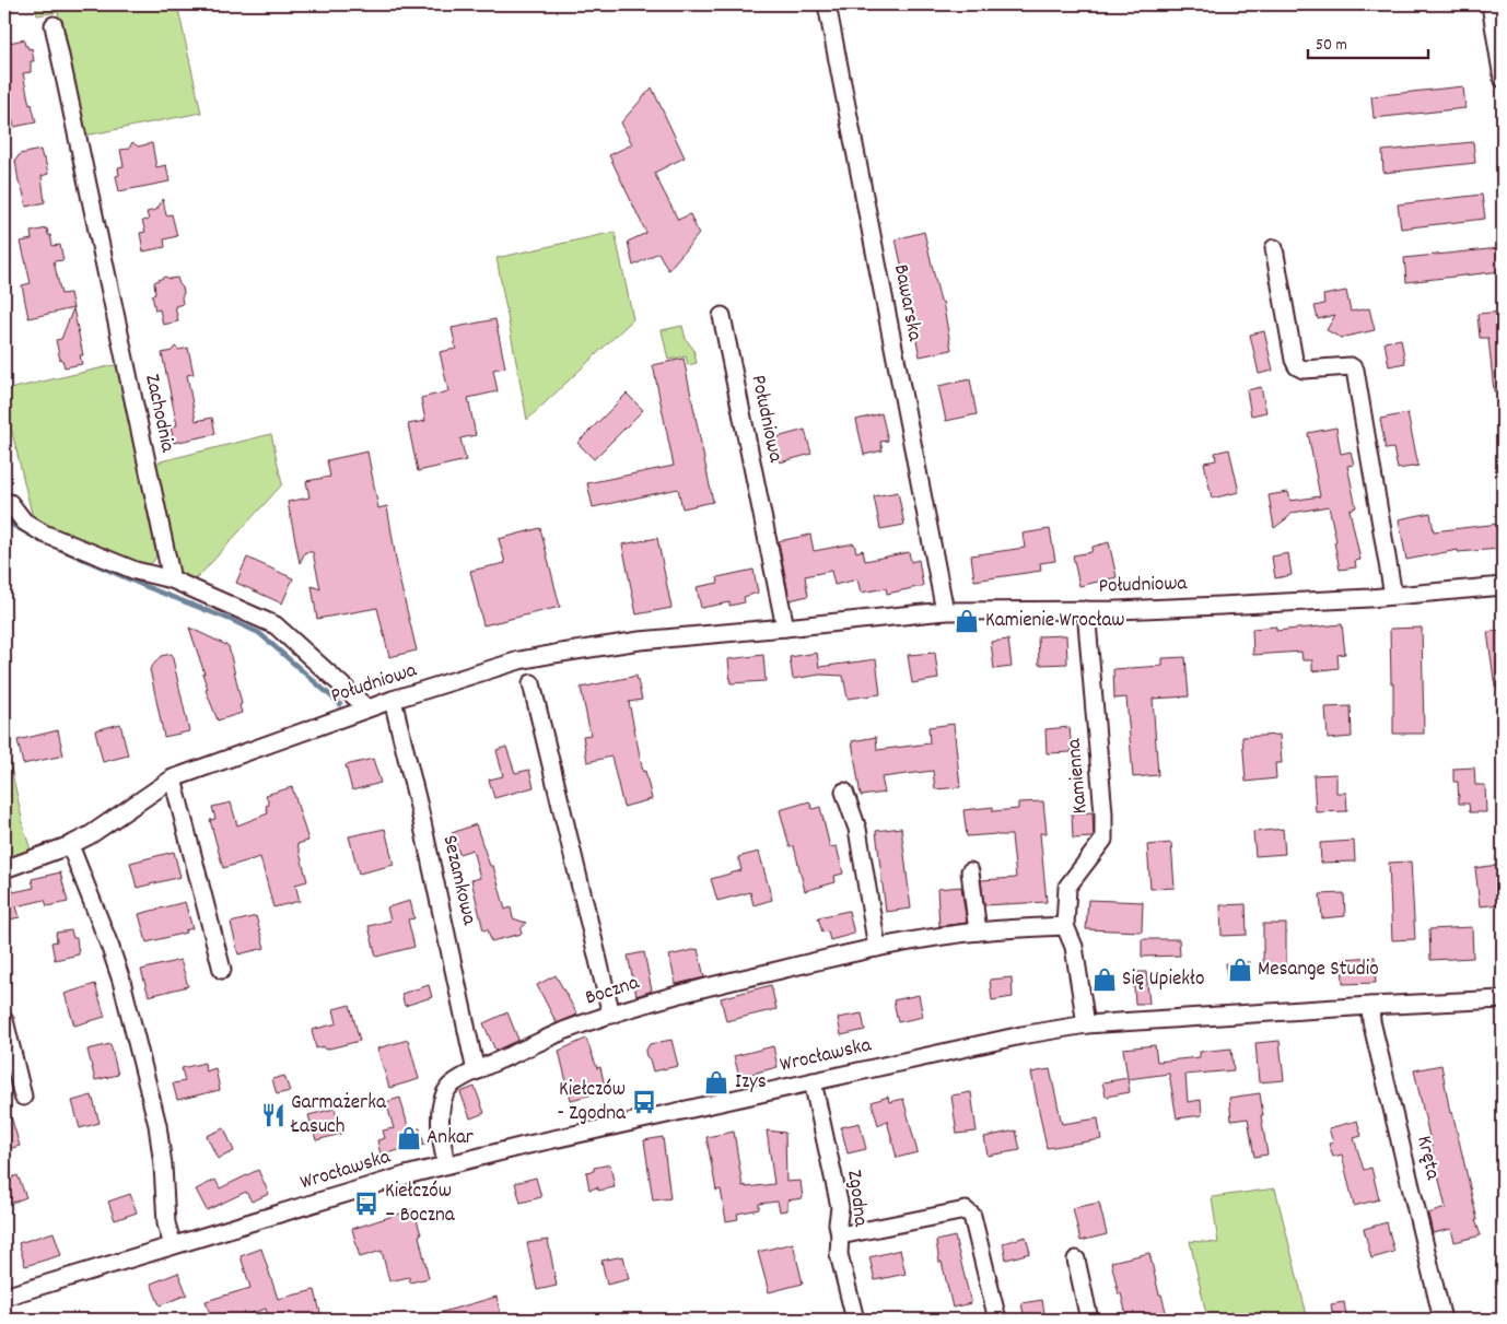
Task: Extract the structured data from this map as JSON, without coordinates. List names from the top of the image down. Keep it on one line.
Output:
{"streets":{"street":["Bawarska","Zachodnia","Południowa","Kamienna","Sezamkowa","Boczna","Wrocławska","Kręta","Zgodna"]},"crossings":[["Bawarska","Południowa"],["Południowa","Kamienna"],["Południowa","Sezamkowa"],["Kamienna","Boczna"],["Sezamkowa","Boczna"],["Boczna","Wrocławska"],["Wrocławska","Kręta"],["Wrocławska","Zgodna"]],"places":{"shop":["Kamienie Wrocław","Mesange Studio","Się Upiekło","Izys","Ankar"],"bus stop":["Kiełczów - Zgodna","Kiełczów – Boczna"],"restaurant":["Garmażerka Łasuch"]},"scale_bar":"50 m"}
